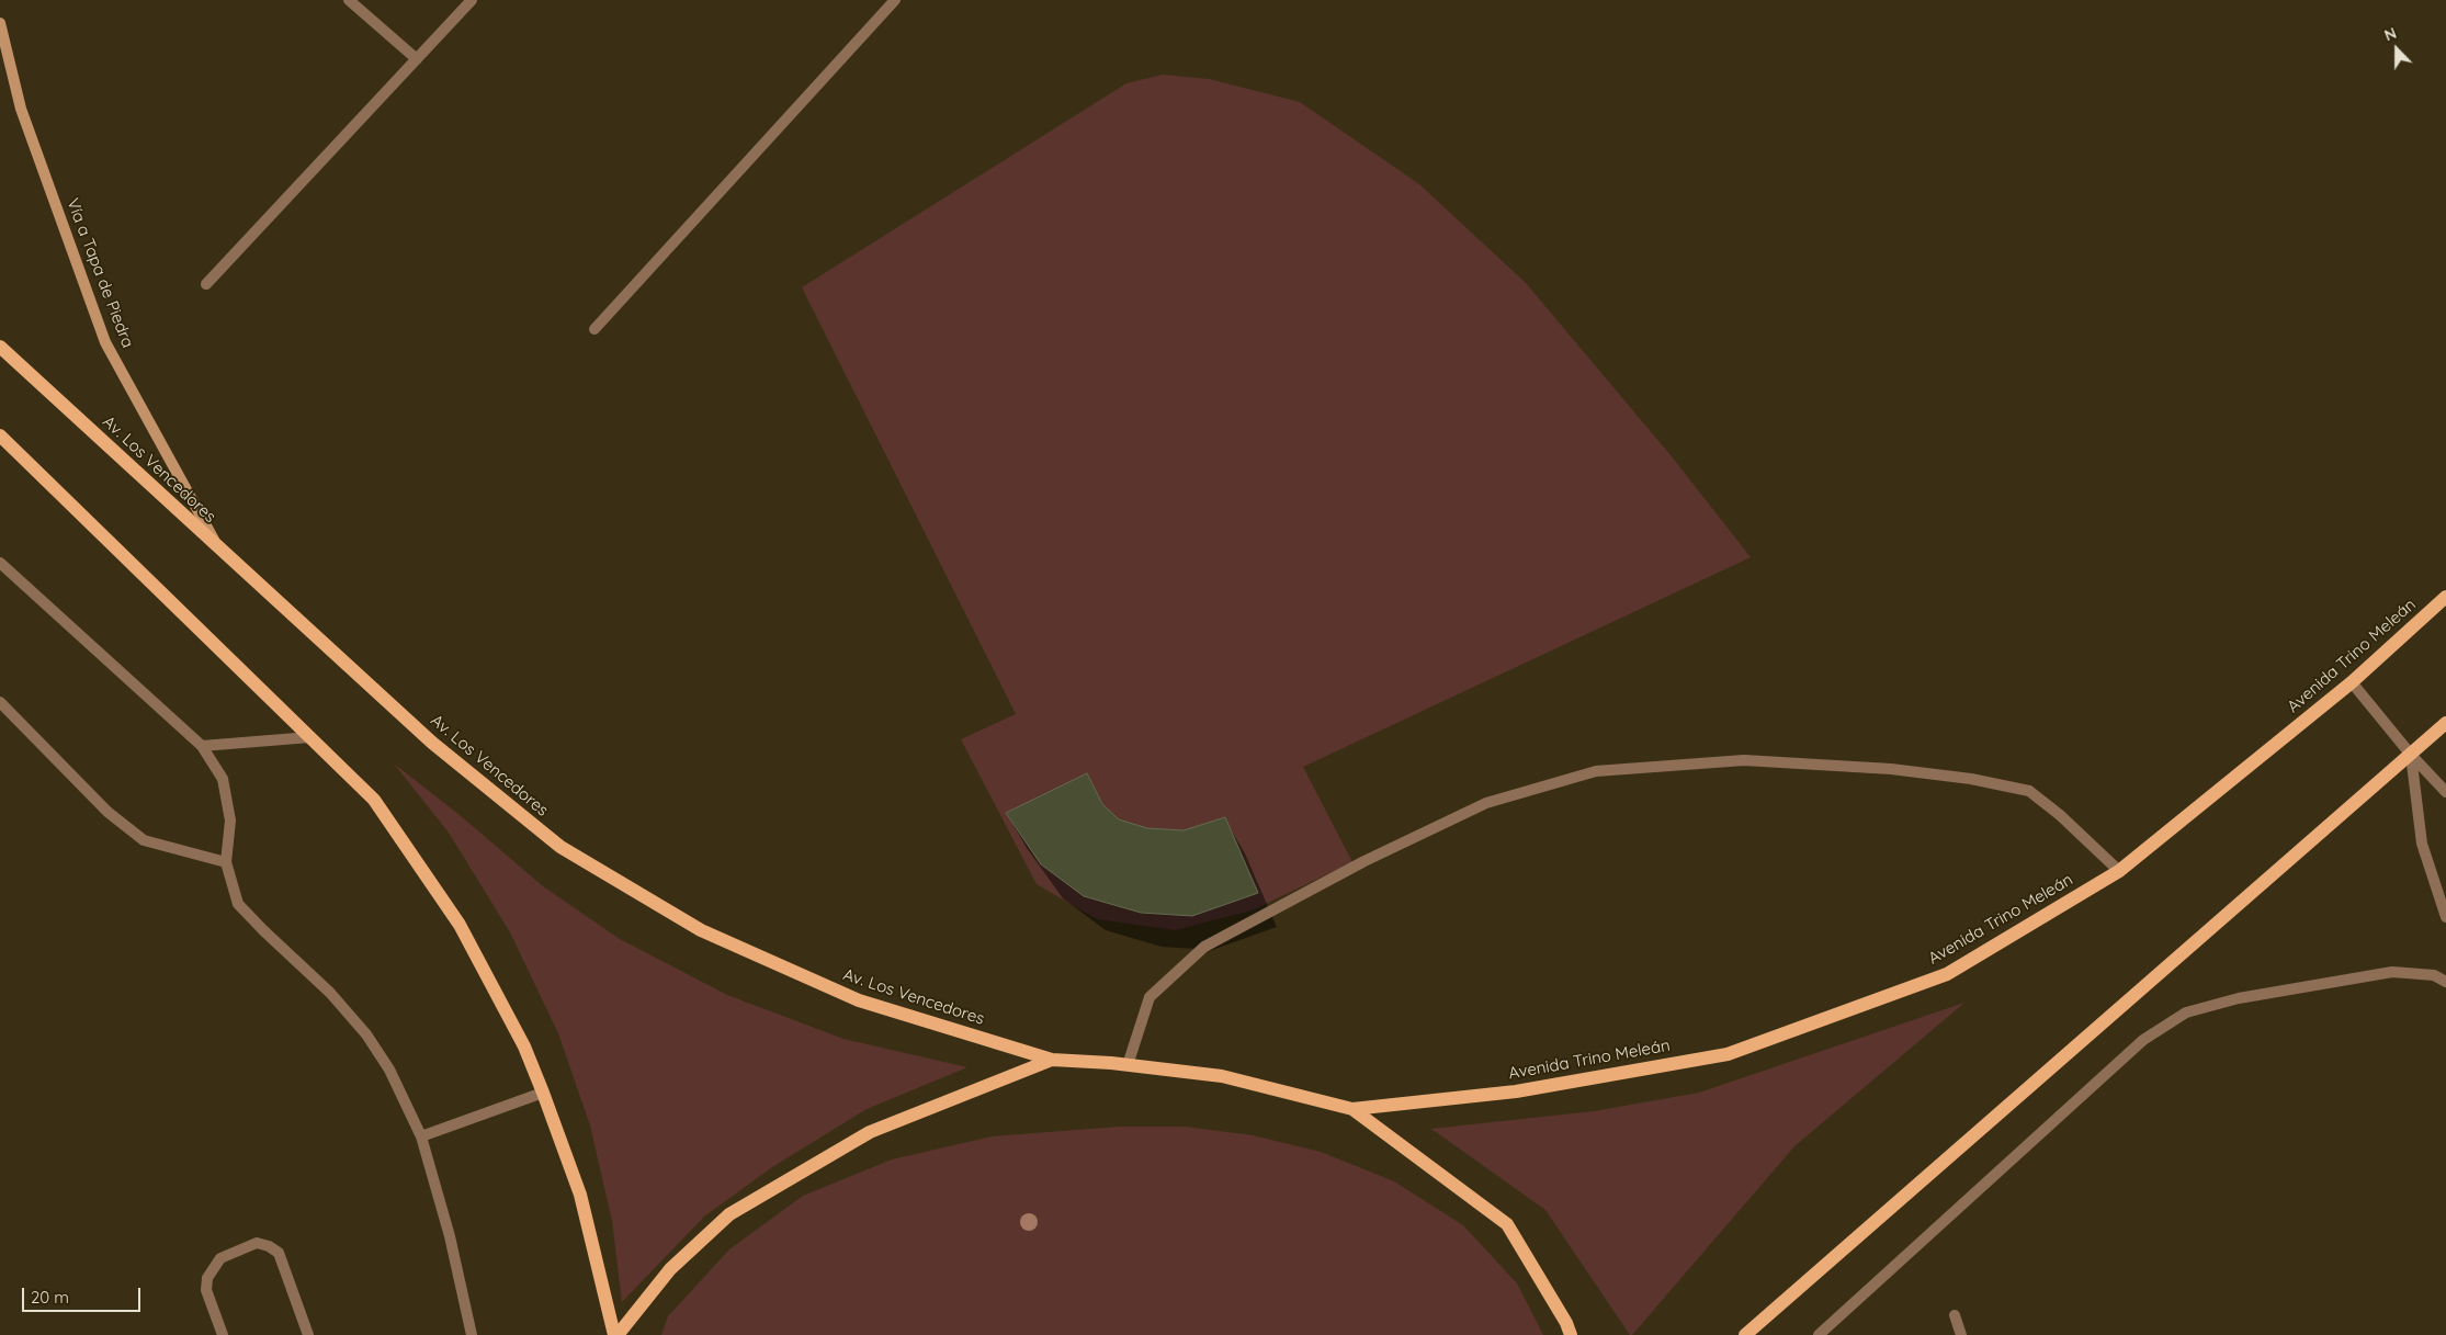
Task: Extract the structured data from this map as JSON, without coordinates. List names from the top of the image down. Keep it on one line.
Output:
{"streets":{"main road":["Vía a Tapa de Piedra","Av. Los Vencedores","Avenida Trino Meleán"]},"crossings":[["Vía a Tapa de Piedra","Av. Los Vencedores"]],"scale_bar":"20 m","north":"top"}
